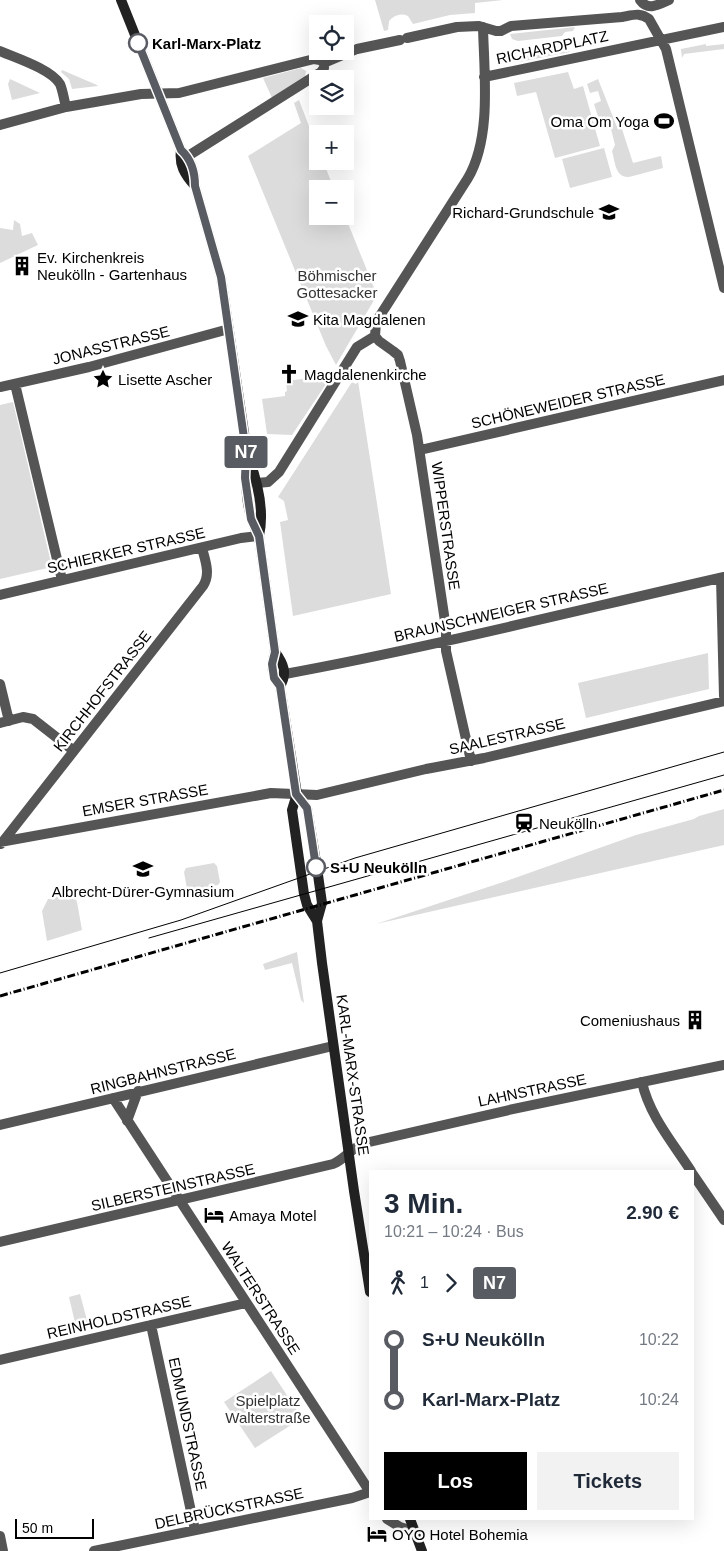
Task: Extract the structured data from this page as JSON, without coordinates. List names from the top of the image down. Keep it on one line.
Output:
{"streets":{"main road":["KARL-MARX-STRASSE"],"street":["RICHARDPLATZ","JONASSTRASSE","SCHÖNEWEIDER STRASSE","WIPPERSTRASSE","SCHIERKER STRASSE","BRAUNSCHWEIGER STRASSE","KIRCHHOFSTRASSE","SAALESTRASSE","EMSER STRASSE","RINGBAHNSTRASSE","LAHNSTRASSE","SILBERSTEINSTRASSE","WALTERSTRASSE","REINHOLDSTRASSE","EDMUNDSTRASSE","DELBRÜCKSTRASSE"]},"crossings":[["JONASSTRASSE","KARL-MARX-STRASSE"],["SCHÖNEWEIDER STRASSE","WIPPERSTRASSE"],["WIPPERSTRASSE","BRAUNSCHWEIGER STRASSE"],["WIPPERSTRASSE","SAALESTRASSE"],["SCHIERKER STRASSE","KIRCHHOFSTRASSE"],["SCHIERKER STRASSE","KARL-MARX-STRASSE"],["BRAUNSCHWEIGER STRASSE","KARL-MARX-STRASSE"],["KIRCHHOFSTRASSE","EMSER STRASSE"],["SAALESTRASSE","EMSER STRASSE"],["SAALESTRASSE","KARL-MARX-STRASSE"],["EMSER STRASSE","KARL-MARX-STRASSE"],["RINGBAHNSTRASSE","KARL-MARX-STRASSE"],["RINGBAHNSTRASSE","WALTERSTRASSE"],["KARL-MARX-STRASSE","LAHNSTRASSE"],["KARL-MARX-STRASSE","SILBERSTEINSTRASSE"],["LAHNSTRASSE","SILBERSTEINSTRASSE"],["SILBERSTEINSTRASSE","WALTERSTRASSE"],["WALTERSTRASSE","REINHOLDSTRASSE"],["REINHOLDSTRASSE","EDMUNDSTRASSE"],["EDMUNDSTRASSE","DELBRÜCKSTRASSE"]],"parks":["Böhmischer Gottesacker","Spielplatz Walterstraße"],"places":{"other":["Karl-Marx-Platz","S+U Neukölln"],"sports":["Oma Om Yoga"],"school or university":["Richard-Grundschule","Kita Magdalenen","Albrecht-Dürer-Gymnasium"],"building":["Ev. Kirchenkreis Neukölln - Gartenhaus","Comeniushaus"],"church":["Magdalenenkirche"],"place":["Lisette Ascher"],"station":["Neukölln"],"hotel":["Amaya Motel","OYO Hotel Bohemia"]},"lines":["bus line N7"],"scale_bar":"50 m","page":{"on_map":"N7","map_buttons":["+","−"],"heading":["3 Min.","10:21 – 10:24 · Bus","2.90 €"],"legs":["1","N7"],"list":[{"name":"S+U Neukölln","value":"10:22"},{"name":"Karl-Marx-Platz","value":"10:24"}],"buttons":["Los","Tickets"],"scale":"50 m"}}
